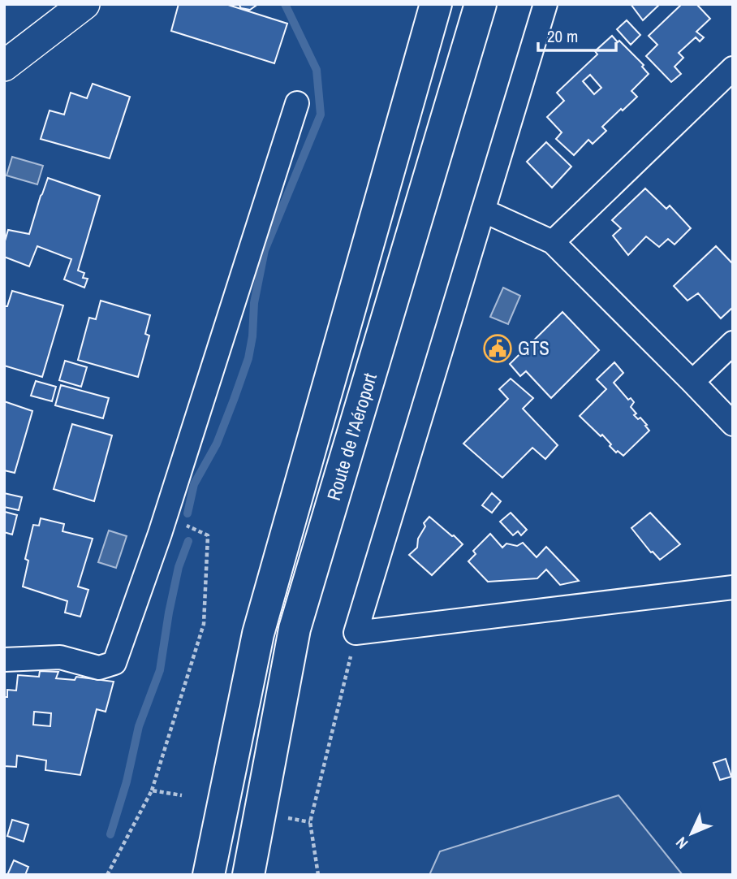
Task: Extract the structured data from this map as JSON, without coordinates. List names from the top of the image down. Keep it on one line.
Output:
{"streets":{"highway":["Route de l'Aéroport"]},"places":{"public building":["GTS"]},"scale_bar":"20 m","north":"bottom left"}
